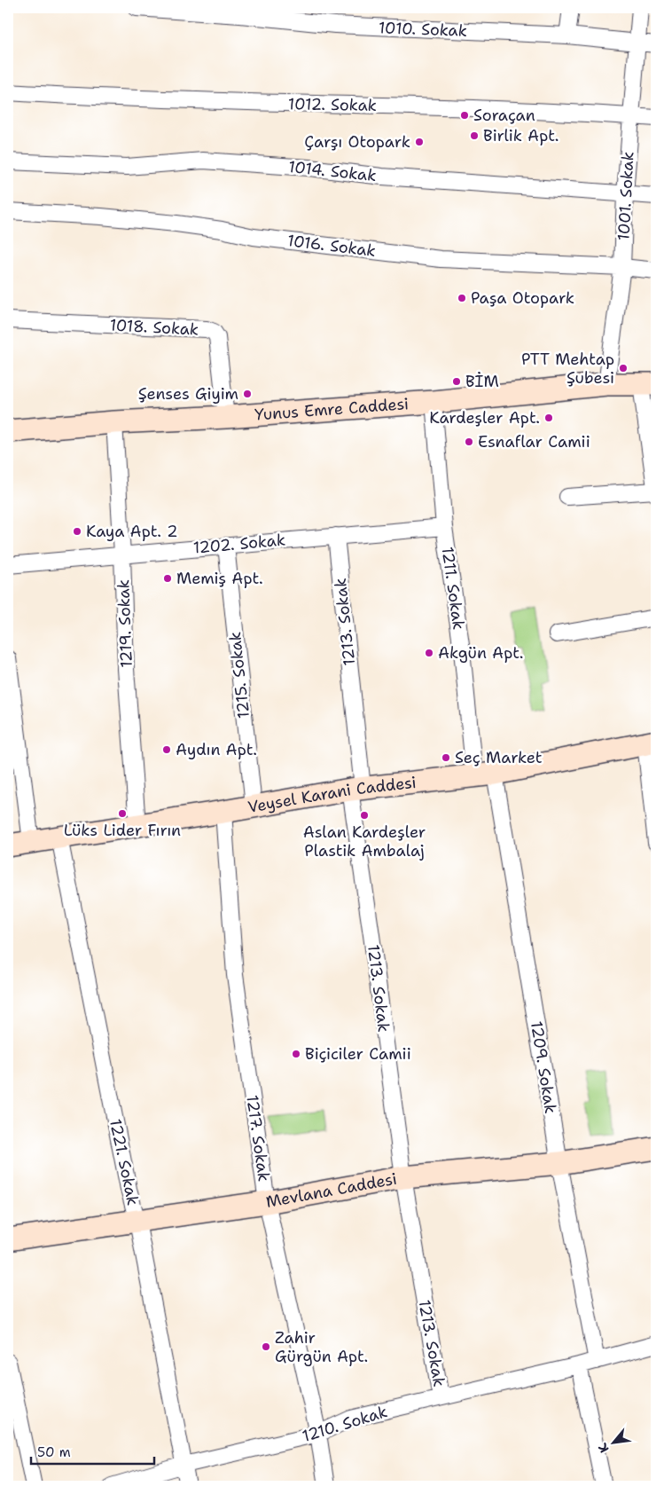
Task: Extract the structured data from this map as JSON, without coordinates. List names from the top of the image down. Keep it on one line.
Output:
{"streets":{"street":["1010. Sokak","1012. Sokak","1014. Sokak","1001. Sokak","1016. Sokak","1018. Sokak","Yunus Emre Caddesi","1202. Sokak","1211. Sokak","1213. Sokak","1219. Sokak","1215. Sokak","Veysel Karani Caddesi","1209. Sokak","1217. Sokak","1221. Sokak","Mevlana Caddesi","1210. Sokak"]},"crossings":[["1010. Sokak","1001. Sokak"],["1012. Sokak","1001. Sokak"],["1014. Sokak","1001. Sokak"],["1001. Sokak","1016. Sokak"],["1001. Sokak","Yunus Emre Caddesi"],["1018. Sokak","Yunus Emre Caddesi"],["Yunus Emre Caddesi","1211. Sokak"],["Yunus Emre Caddesi","1219. Sokak"],["1202. Sokak","1211. Sokak"],["1202. Sokak","1213. Sokak"],["1202. Sokak","1219. Sokak"],["1202. Sokak","1215. Sokak"],["1211. Sokak","Veysel Karani Caddesi"],["1211. Sokak","1209. Sokak"],["1213. Sokak","Veysel Karani Caddesi"],["1213. Sokak","Mevlana Caddesi"],["1213. Sokak","1210. Sokak"],["1219. Sokak","Veysel Karani Caddesi"],["1215. Sokak","Veysel Karani Caddesi"],["Veysel Karani Caddesi","1209. Sokak"],["Veysel Karani Caddesi","1217. Sokak"],["Veysel Karani Caddesi","1221. Sokak"],["1209. Sokak","Mevlana Caddesi"],["1209. Sokak","1210. Sokak"],["1217. Sokak","Mevlana Caddesi"],["1217. Sokak","1210. Sokak"],["1221. Sokak","Mevlana Caddesi"],["1221. Sokak","1210. Sokak"]],"places":["Soraçan","Birlik Apt.","Çarşı Otopark","Paşa Otopark","PTT Mehtap Şubesi","BİM","Şenses Giyim","Kardeşler Apt.","Esnaflar Camii","Kaya Apt. 2","Memiş Apt.","Akgün Apt.","Aydın Apt.","Seç Market","Lüks Lider Fırın","Aslan Kardeşler Plastik Ambalaj","Biçiciler Camii","Zahir Gürgün Apt."],"scale_bar":"50 m","north":"bottom left"}
